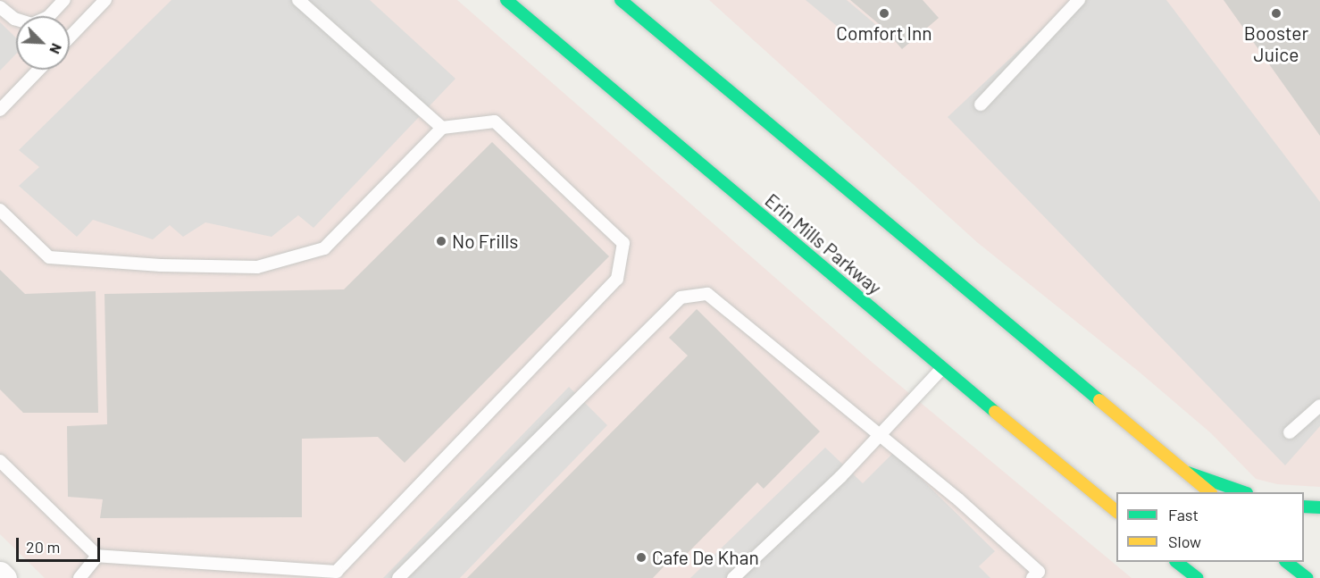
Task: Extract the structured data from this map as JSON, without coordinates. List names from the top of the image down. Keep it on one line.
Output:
{"streets":{"main road":["Erin Mills Parkway"]},"places":["Comfort Inn","Booster Juice","No Frills","Cafe De Khan"],"legend":["Fast","Slow"],"scale_bar":"20 m","north":"bottom right"}
